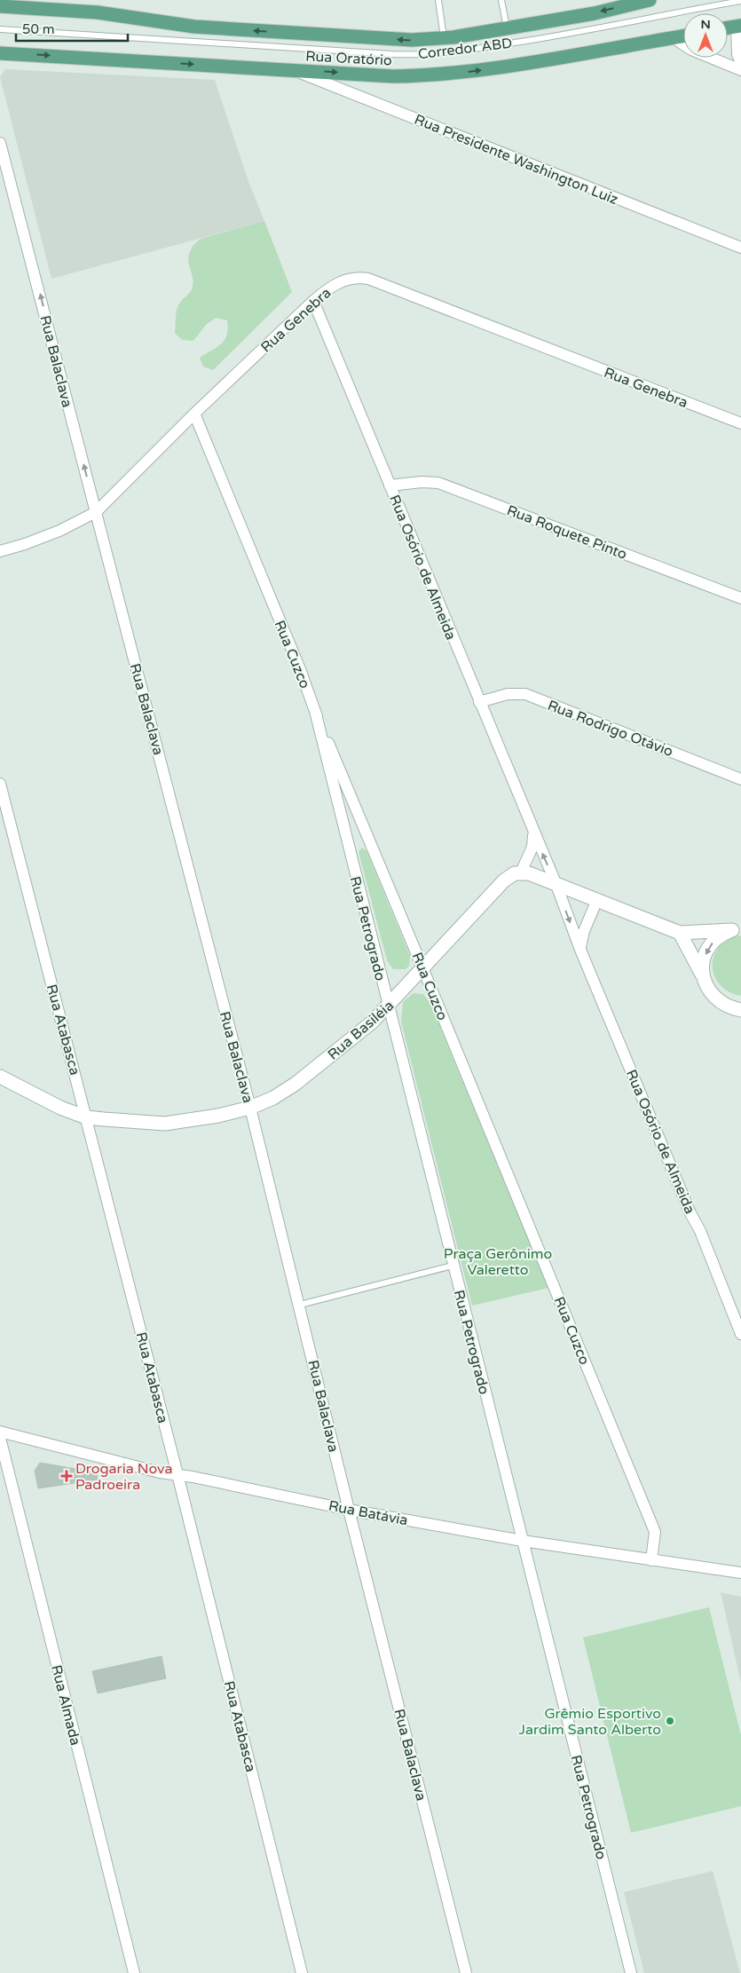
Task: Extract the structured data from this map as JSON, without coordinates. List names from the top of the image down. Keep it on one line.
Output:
{"streets":{"main road":["Rua Oratório"],"street":["Rua Presidente Washington Luiz","Rua Genebra","Rua Balaclava","Rua Roquete Pinto","Rua Osório de Almeida","Rua Cuzco","Rua Rodrigo Otávio","Rua Petrogrado","Rua Atabasca","Rua Basiléia","Rua Batávia","Rua Almada"],"lane":["Corredor ABD"]},"crossings":[["Rua Oratório","Rua Presidente Washington Luiz"],["Rua Genebra","Rua Balaclava"],["Rua Genebra","Rua Osório de Almeida"],["Rua Genebra","Rua Cuzco"],["Rua Balaclava","Rua Basiléia"],["Rua Balaclava","Rua Batávia"],["Rua Roquete Pinto","Rua Osório de Almeida"],["Rua Osório de Almeida","Rua Rodrigo Otávio"],["Rua Cuzco","Rua Petrogrado"],["Rua Cuzco","Rua Basiléia"],["Rua Cuzco","Rua Batávia"],["Rua Petrogrado","Rua Basiléia"],["Rua Petrogrado","Rua Batávia"],["Rua Atabasca","Rua Basiléia"],["Rua Atabasca","Rua Batávia"]],"parks":["Praça Gerônimo Valeretto"],"places":{"health":["Drogaria Nova Padroeira"],"other":["Grêmio Esportivo Jardim Santo Alberto"]},"scale_bar":"50 m","north":"top"}
